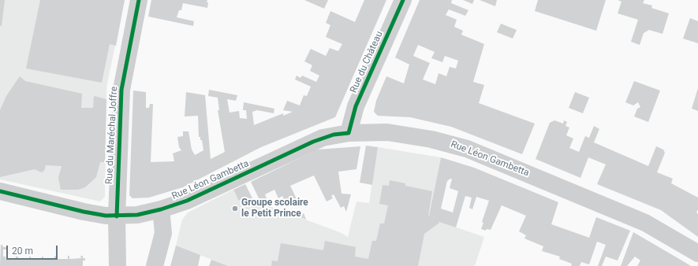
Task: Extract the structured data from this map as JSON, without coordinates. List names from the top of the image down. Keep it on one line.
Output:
{"streets":{"street":["Rue du Château","Rue du Maréchal Joffre","Rue Léon Gambetta"]},"crossings":[["Rue du Château","Rue Léon Gambetta"],["Rue du Maréchal Joffre","Rue Léon Gambetta"]],"places":["Groupe scolaire le Petit Prince"],"scale_bar":"20 m"}
